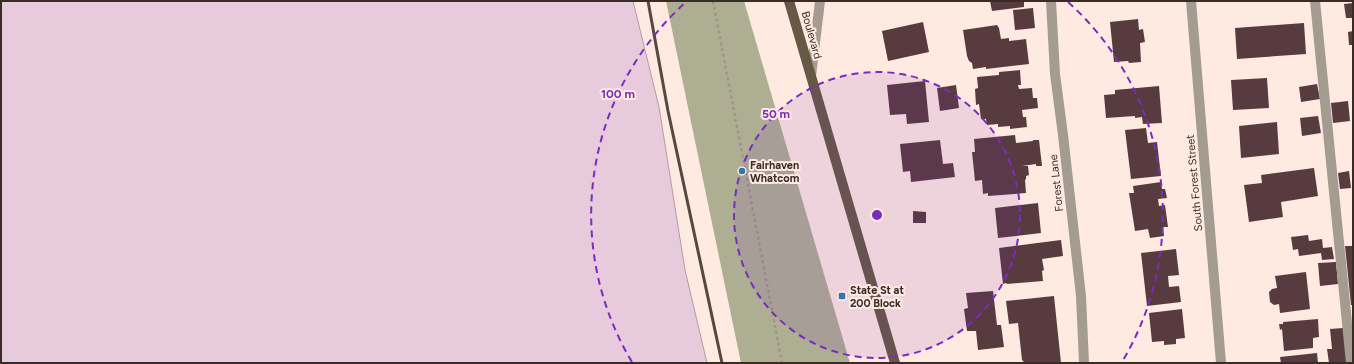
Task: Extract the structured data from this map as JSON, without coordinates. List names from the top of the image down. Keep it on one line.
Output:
{"streets":{"main road":["Boulevard"],"street":["Forest Lane","South Forest Street"]},"places":{"other":["Fairhaven Whatcom"],"transit":["State St at 200 Block"]},"rings":["100 m","50 m"]}
